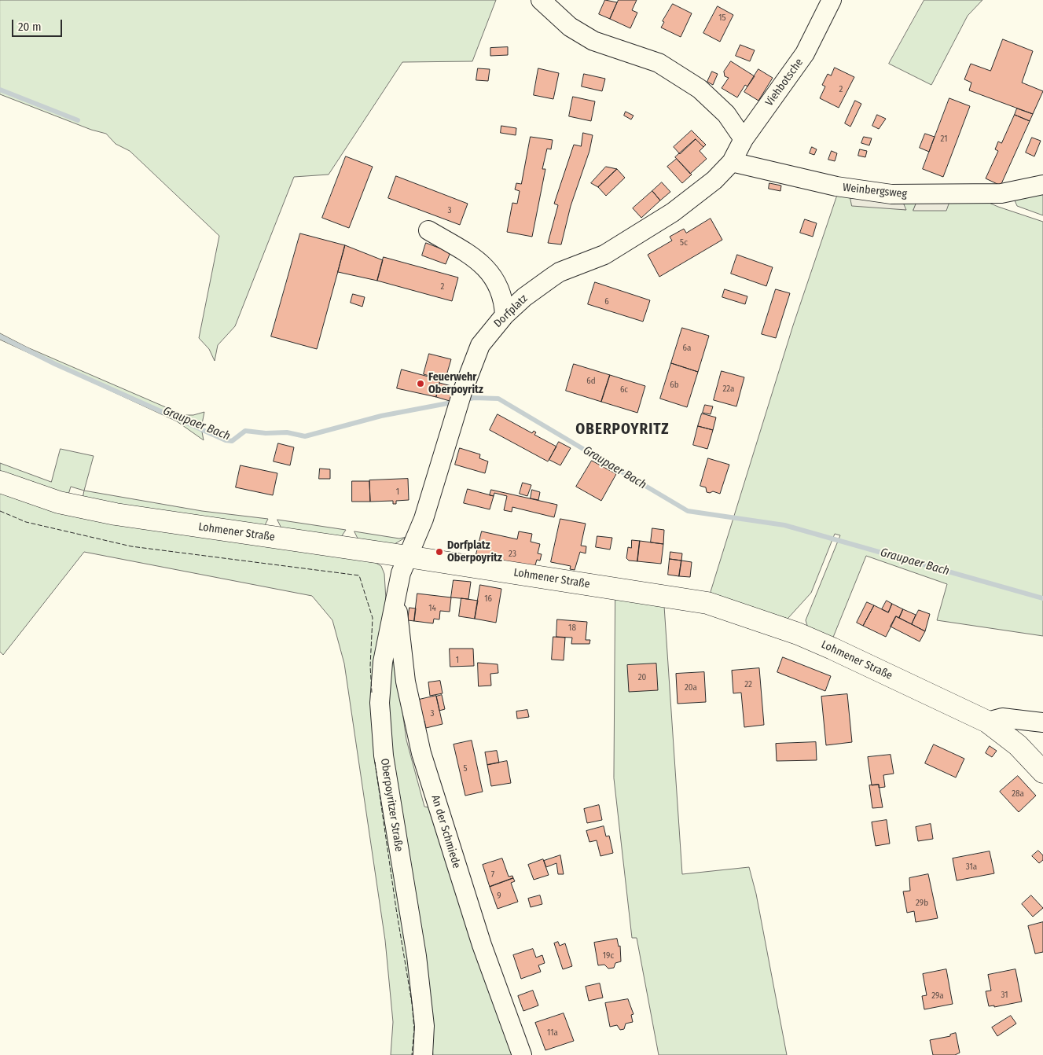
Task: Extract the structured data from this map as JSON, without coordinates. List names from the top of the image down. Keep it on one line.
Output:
{"streets":{"main road":["Lohmener Straße"],"street":["Viehbotsche","Weinbergsweg","Dorfplatz","Oberpoyritzer Straße","An der Schmiede"]},"crossings":[["Viehbotsche","Weinbergsweg"],["Viehbotsche","Dorfplatz"],["Weinbergsweg","Dorfplatz"],["Dorfplatz","Lohmener Straße"],["Dorfplatz","Oberpoyritzer Straße"],["Lohmener Straße","Oberpoyritzer Straße"],["Oberpoyritzer Straße","An der Schmiede"]],"districts":["OBERPOYRITZ"],"water":["Graupaer Bach"],"places":["Feuerwehr Oberpoyritz","Dorfplatz Oberpoyritz"],"house_numbers":["15","2","21","3","5c","2","6","6a","6d","6b","22a","6c","1","23","16","14","18","1","20","22","20a","3","5","28a","31a","7","9","29b","19c","31","29a","11a"],"scale_bar":"20 m"}
